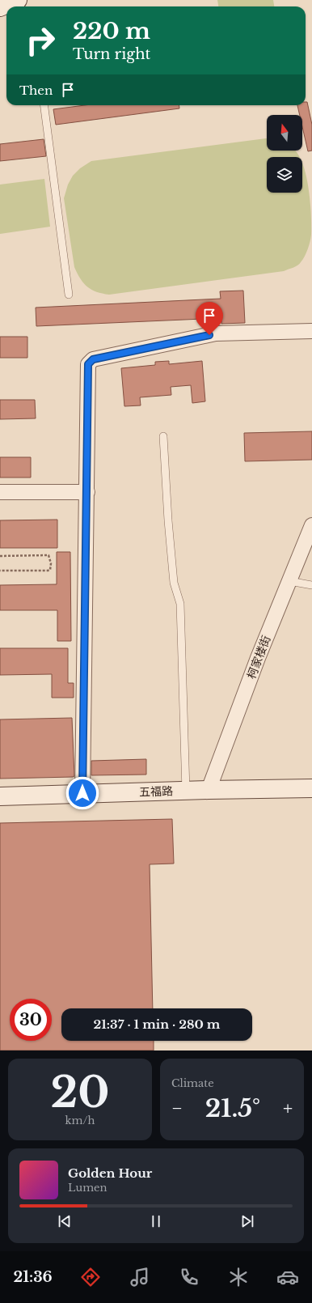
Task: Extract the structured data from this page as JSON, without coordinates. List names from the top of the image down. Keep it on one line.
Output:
{"streets":{"street":["柯家楼街","五福路"]},"crossings":[["柯家楼街","五福路"]],"north":"top","page":{"turn":["220 m","Turn right"],"then":"Then","limit":"30","trip":"21:37 · 1 min · 280 m","tile":[["20","km/h"],"Climate"],"heat":["−","21.5°","+"],"song":["Golden Hour","Lumen"],"tabs":"21:36"}}
